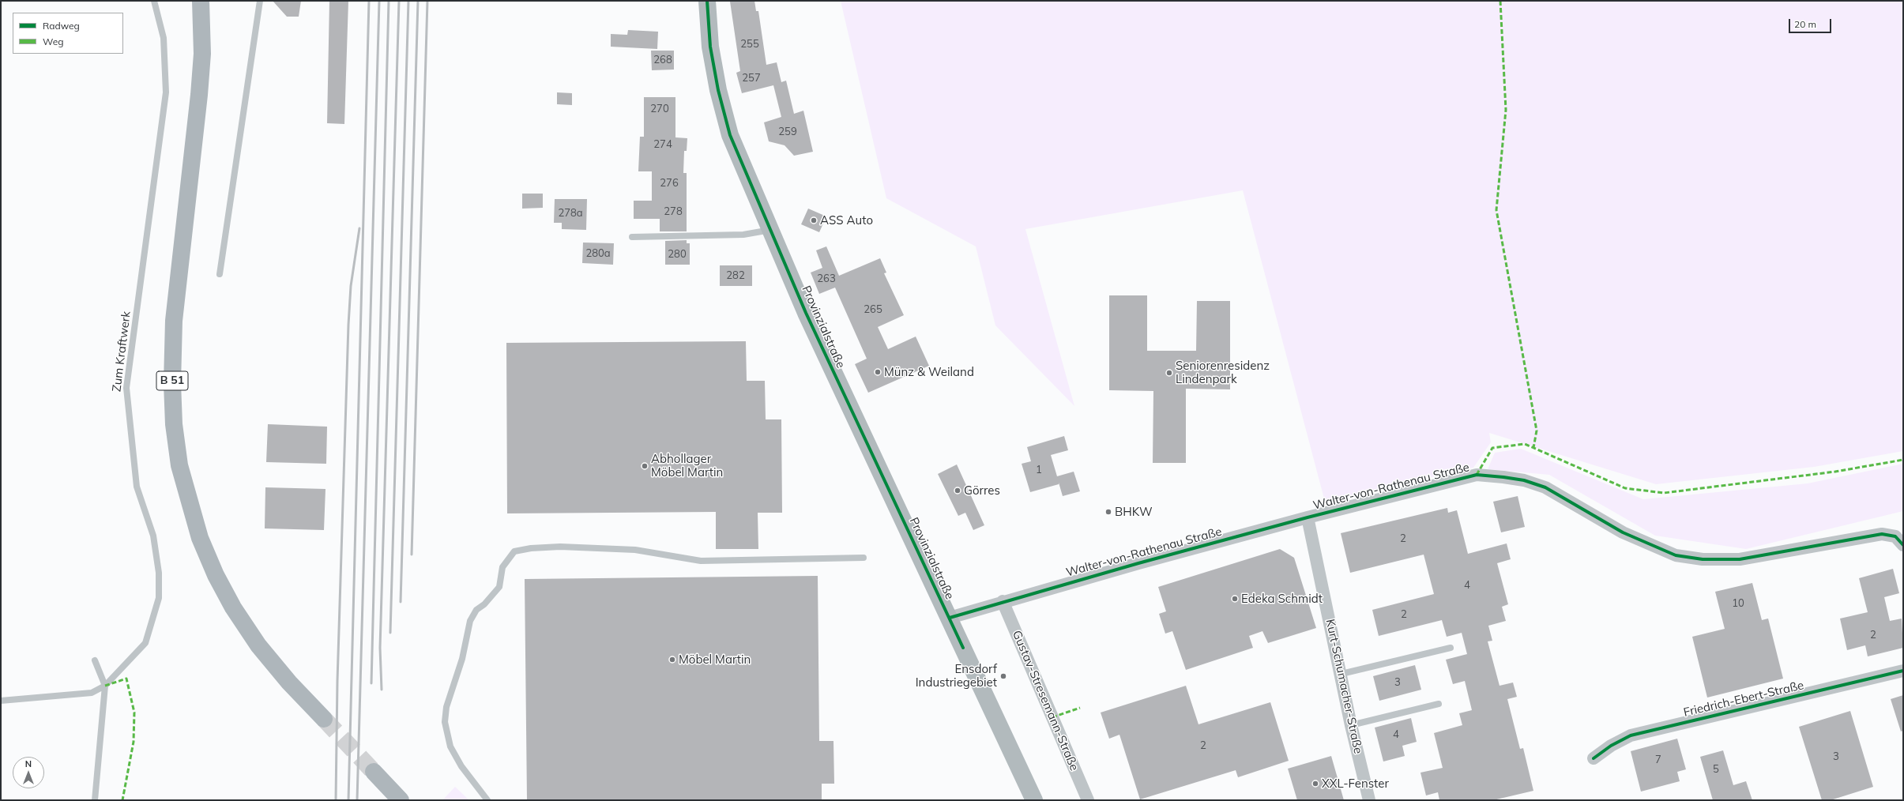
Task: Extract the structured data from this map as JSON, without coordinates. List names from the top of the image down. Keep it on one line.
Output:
{"streets":{"highway":["B 51"],"main road":["Provinzialstraße"],"street":["Walter-von-Rathenau Straße","Kurt-Schumacher-Straße","Friedrich-Ebert-Straße","Gustav-Stresemann-Straße"],"lane":["Zum Kraftwerk"]},"crossings":[["Provinzialstraße","Walter-von-Rathenau Straße"],["Walter-von-Rathenau Straße","Kurt-Schumacher-Straße"],["Walter-von-Rathenau Straße","Gustav-Stresemann-Straße"]],"places":["ASS Auto","Münz & Weiland","Seniorenresidenz Lindenpark","Abhollager Möbel Martin","Görres","BHKW","Edeka Schmidt","Möbel Martin","Ensdorf Industriegebiet","XXL-Fenster"],"house_numbers":["255","268","257","270","259","274","276","278","278a","280a","280","282","263","265","1","2","4","10","2","2","3","4","2","3","7","5"],"legend":["Radweg","Weg"],"scale_bar":"20 m","north":"top"}
